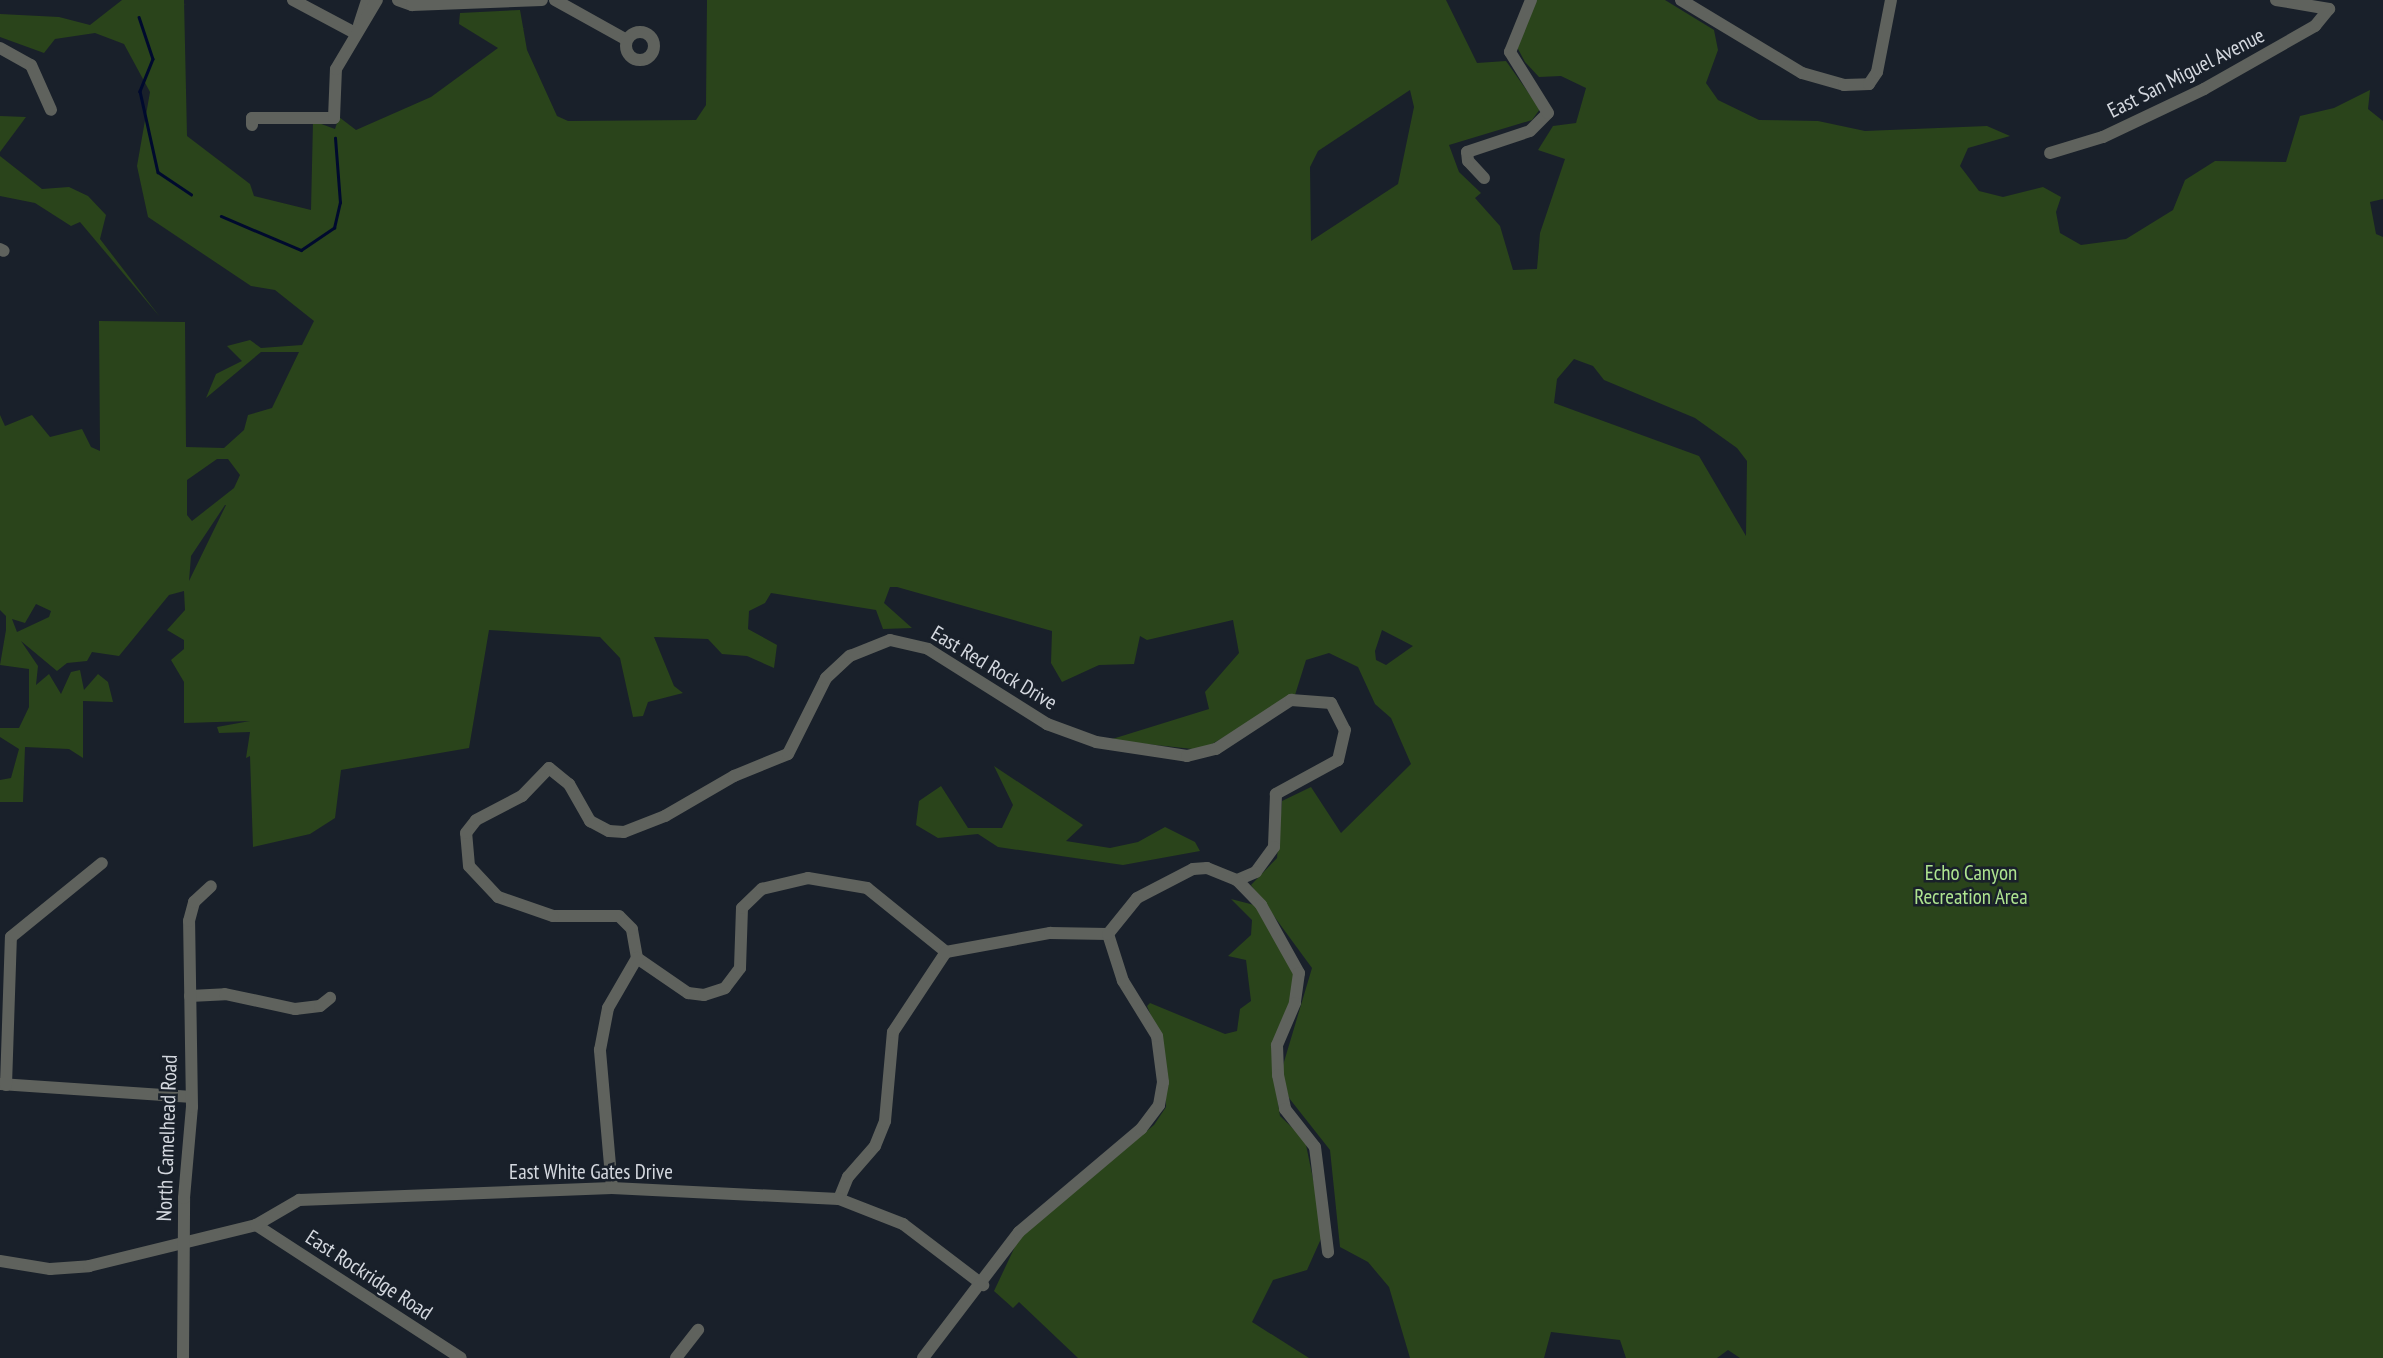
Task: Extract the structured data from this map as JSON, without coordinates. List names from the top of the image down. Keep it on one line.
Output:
{"streets":{"street":["East San Miguel Avenue","East Red Rock Drive","North Camelhead Road","East White Gates Drive","East Rockridge Road"]},"crossings":[["North Camelhead Road","East White Gates Drive"],["East White Gates Drive","East Rockridge Road"]],"parks":["Echo Canyon Recreation Area"]}
